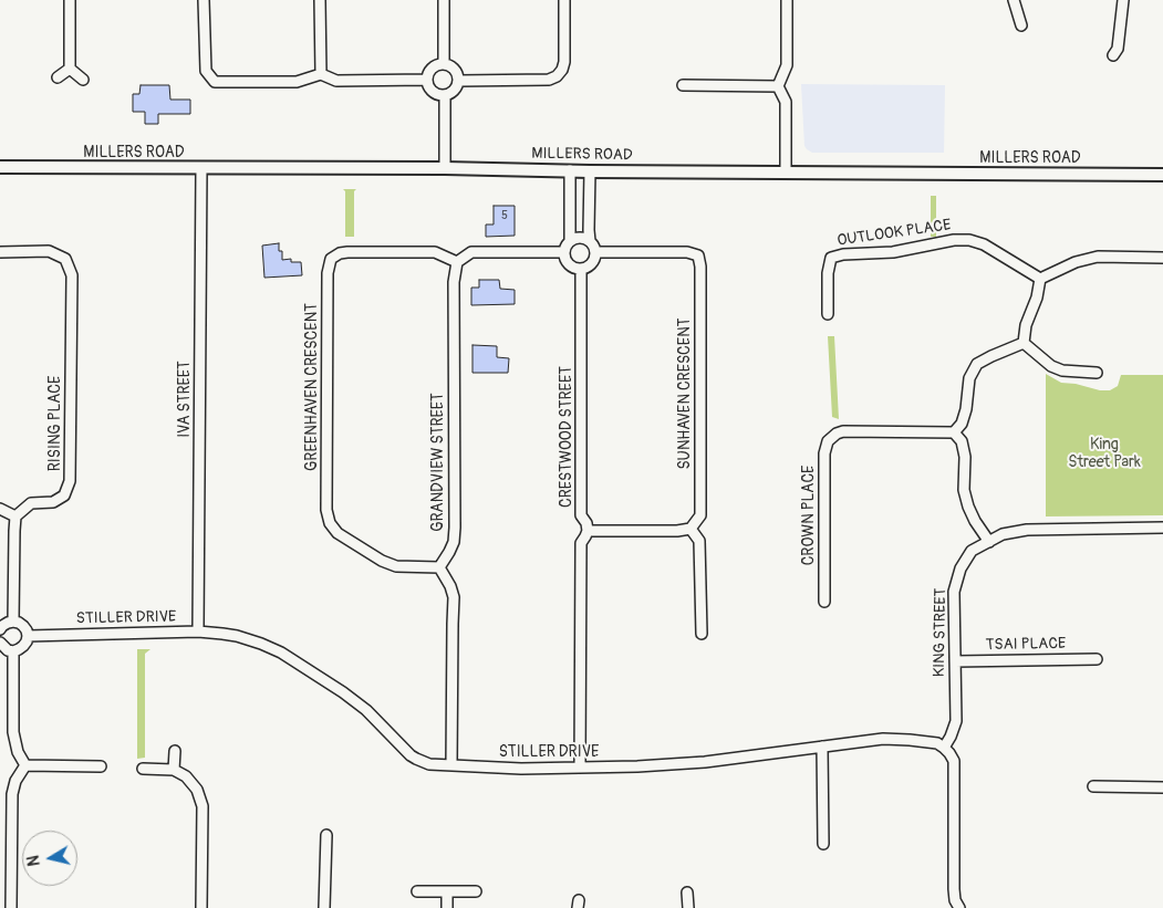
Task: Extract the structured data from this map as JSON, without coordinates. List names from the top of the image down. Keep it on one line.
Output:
{"streets":{"street":["MILLERS ROAD","OUTLOOK PLACE","GREENHAVEN CRESCENT","SUNHAVEN CRESCENT","IVA STREET","RISING PLACE","CRESTWOOD STREET","GRANDVIEW STREET","CROWN PLACE","STILLER DRIVE","KING STREET","TSAI PLACE"]},"crossings":[["MILLERS ROAD","IVA STREET"],["GREENHAVEN CRESCENT","GRANDVIEW STREET"],["SUNHAVEN CRESCENT","CRESTWOOD STREET"],["IVA STREET","STILLER DRIVE"],["CRESTWOOD STREET","STILLER DRIVE"],["STILLER DRIVE","KING STREET"],["KING STREET","TSAI PLACE"]],"parks":["King Street Park"],"house_numbers":["5"],"north":"left"}
